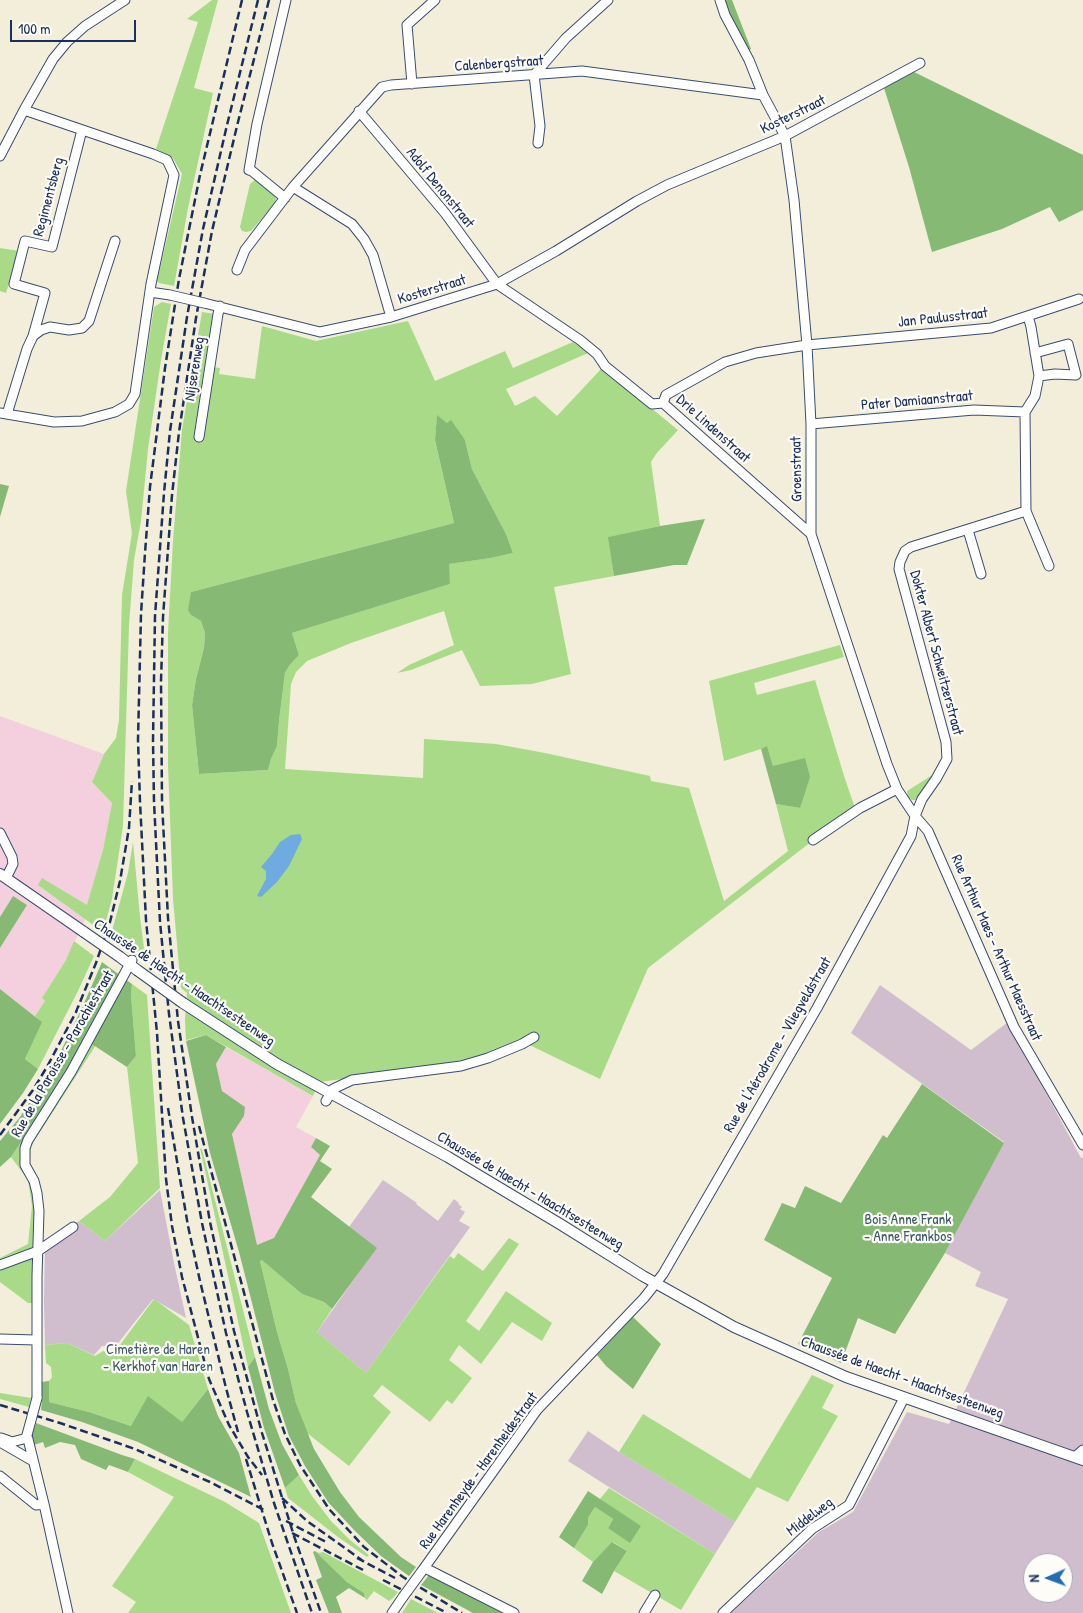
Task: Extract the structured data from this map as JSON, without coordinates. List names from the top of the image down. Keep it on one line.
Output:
{"streets":{"main road":["Chaussée de Haecht - Haachtsesteenweg"],"street":["Calenbergstraat","Kosterstraat","Adolf Denonstraat","Regimentsberg","Jan Paulusstraat","Nijserenweg","Pater Damiaanstraat","Drie Lindenstraat","Groenstraat","Dokter Albert Schweitzerstraat","Rue Arthur Maes - Arthur Maesstraat","Rue de l'Aérodrome - Vliegveldstraat","Rue de la Paroisse - Parochiestraat","Rue Harenheyde - Harenheidestraat","Middelweg"]},"crossings":[["Calenbergstraat","Adolf Denonstraat"],["Kosterstraat","Adolf Denonstraat"],["Kosterstraat","Nijserenweg"],["Kosterstraat","Drie Lindenstraat"],["Kosterstraat","Groenstraat"],["Adolf Denonstraat","Drie Lindenstraat"],["Jan Paulusstraat","Drie Lindenstraat"],["Jan Paulusstraat","Groenstraat"],["Pater Damiaanstraat","Groenstraat"],["Drie Lindenstraat","Groenstraat"],["Groenstraat","Rue Arthur Maes - Arthur Maesstraat"],["Dokter Albert Schweitzerstraat","Rue de l'Aérodrome - Vliegveldstraat"],["Rue Arthur Maes - Arthur Maesstraat","Rue de l'Aérodrome - Vliegveldstraat"],["Chaussée de Haecht - Haachtsesteenweg","Rue de l'Aérodrome - Vliegveldstraat"],["Chaussée de Haecht - Haachtsesteenweg","Rue de la Paroisse - Parochiestraat"],["Chaussée de Haecht - Haachtsesteenweg","Rue Harenheyde - Harenheidestraat"],["Chaussée de Haecht - Haachtsesteenweg","Middelweg"],["Rue de l'Aérodrome - Vliegveldstraat","Rue Harenheyde - Harenheidestraat"]],"parks":["Bois Anne Frank - Anne Frankbos","Cimetière de Haren - Kerkhof van Haren"],"scale_bar":"100 m","north":"left"}
